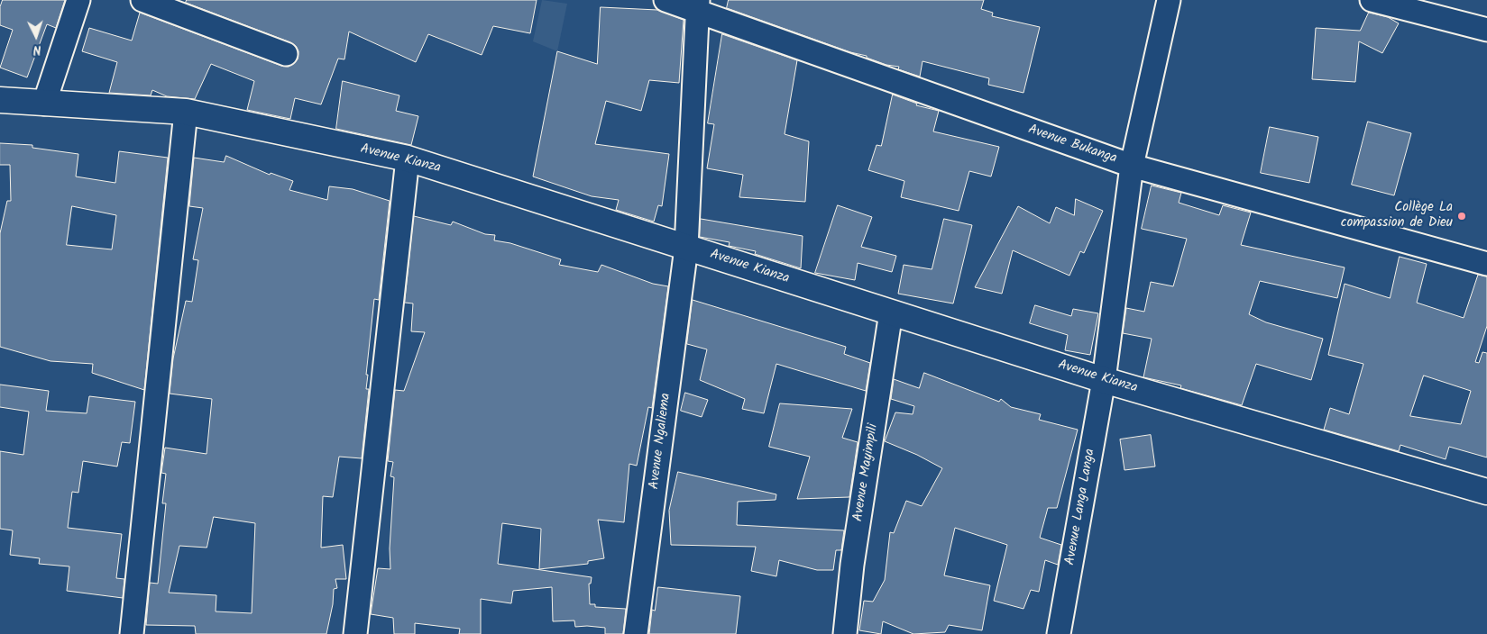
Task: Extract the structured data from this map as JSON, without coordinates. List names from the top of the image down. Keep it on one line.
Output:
{"streets":{"street":["Avenue Bukanga","Avenue Kianza","Avenue Ngaliema","Avenue Mayimpili","Avenue Langa Langa"]},"crossings":[["Avenue Bukanga","Avenue Ngaliema"],["Avenue Bukanga","Avenue Langa Langa"],["Avenue Kianza","Avenue Ngaliema"],["Avenue Kianza","Avenue Mayimpili"],["Avenue Kianza","Avenue Langa Langa"]],"places":["Collège La compassion de Dieu"],"north":"bottom"}
